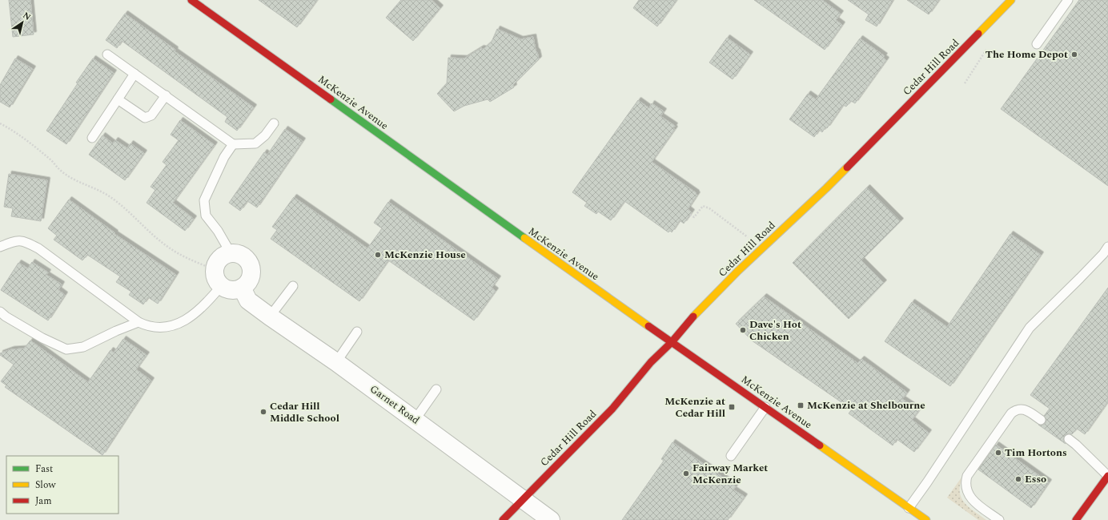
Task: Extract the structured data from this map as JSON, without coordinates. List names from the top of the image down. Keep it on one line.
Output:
{"streets":{"main road":["Cedar Hill Road","McKenzie Avenue"],"street":["Garnet Road"]},"crossings":[["Cedar Hill Road","McKenzie Avenue"],["Cedar Hill Road","Garnet Road"]],"places":{"other":["The Home Depot","McKenzie House","Dave's Hot Chicken","Cedar Hill Middle School","Tim Hortons","Fairway Market McKenzie","Esso"],"transit":["McKenzie at Shelbourne","McKenzie at Cedar Hill"]},"legend":["Fast","Slow","Jam"],"north":"top right"}
